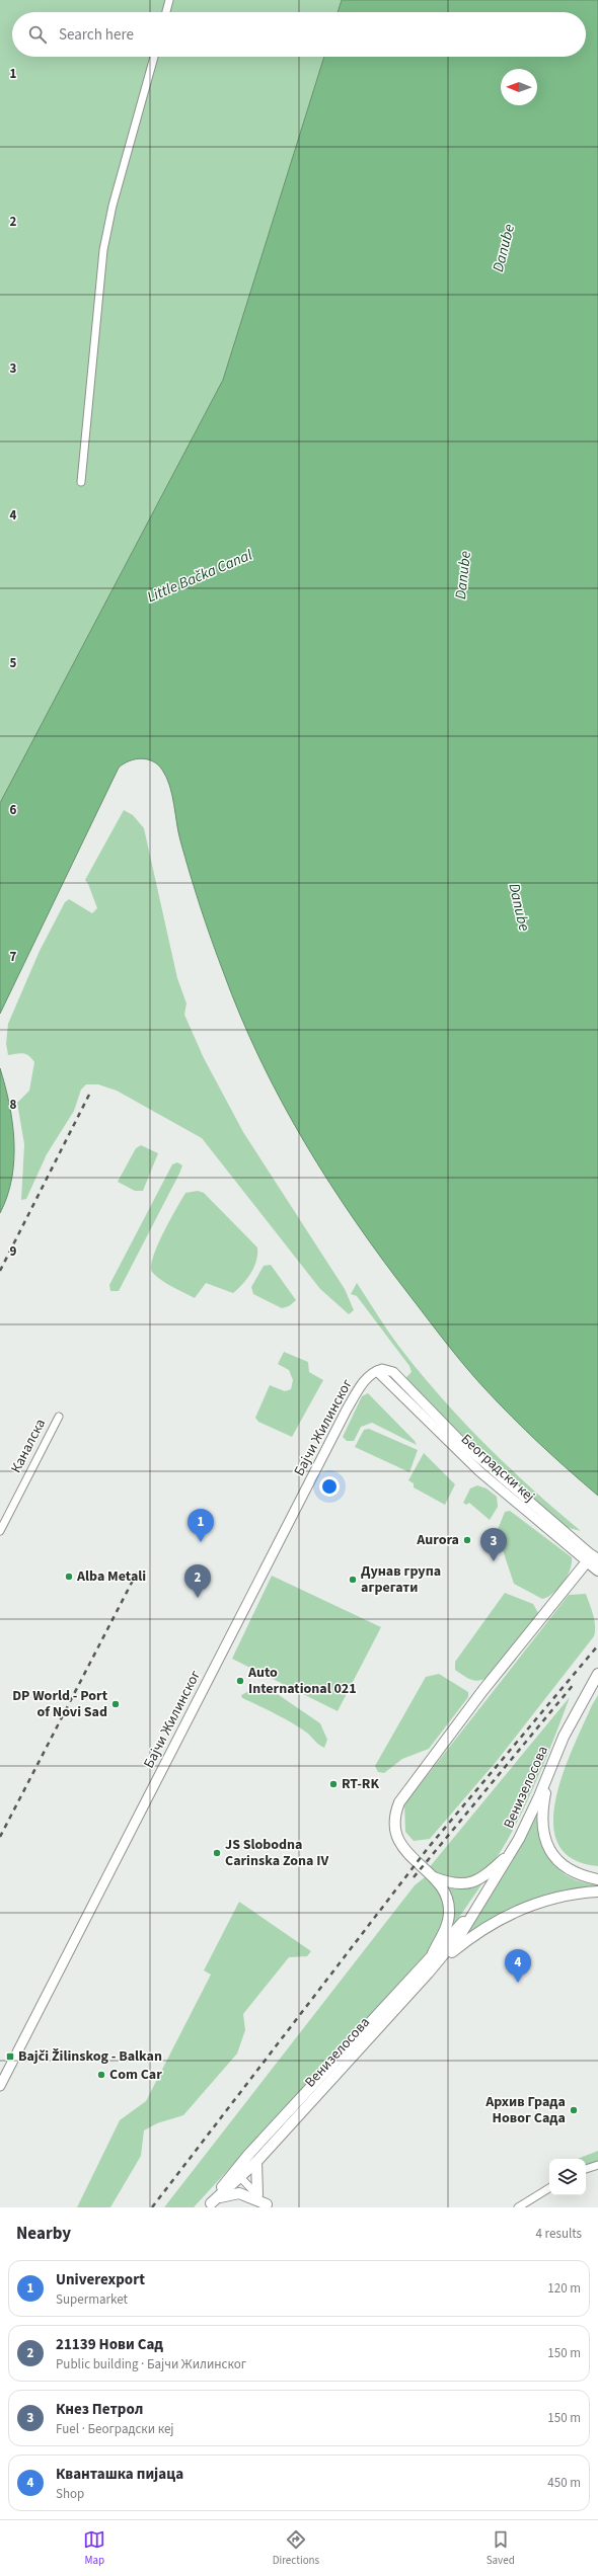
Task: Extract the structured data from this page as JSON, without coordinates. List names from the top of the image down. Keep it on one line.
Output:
{"streets":{"main road":["Београдски кеј","Венизелосова"],"street":["Бајчи Жилинског","Каналска"]},"crossings":[["Бајчи Жилинског","Београдски кеј"]],"water":["Danube","Little Bačka Canal"],"places":{"other":["Aurora","Alba Metali","Дунав група агрегати","Auto International 021","DP World - Port of Novi Sad","RT-RK","JS Slobodna Carinska Zona IV","Com Car","Архив Града Новог Сада"],"transit":["Bajči Žilinskog - Balkan"]},"north":"left","page":{"search":"Search here","pins":["1","3","2","4"],"heading":["Nearby","4 results"],"list":[{"mark":"1","name":"Univerexport","note":"Supermarket","value":"120 m"},{"mark":"2","name":"21139 Нови Сад","note":"Public building · Бајчи Жилинског","value":"150 m"},{"mark":"3","name":"Кнез Петрол","note":"Fuel · Београдски кеј","value":"150 m"},{"mark":"4","name":"Кванташка пијаца","note":"Shop","value":"450 m"}],"nav":["Map","Directions","Saved"]},"grid":{"rows":["1","2","3","4","5","6","7","8","9"]}}
